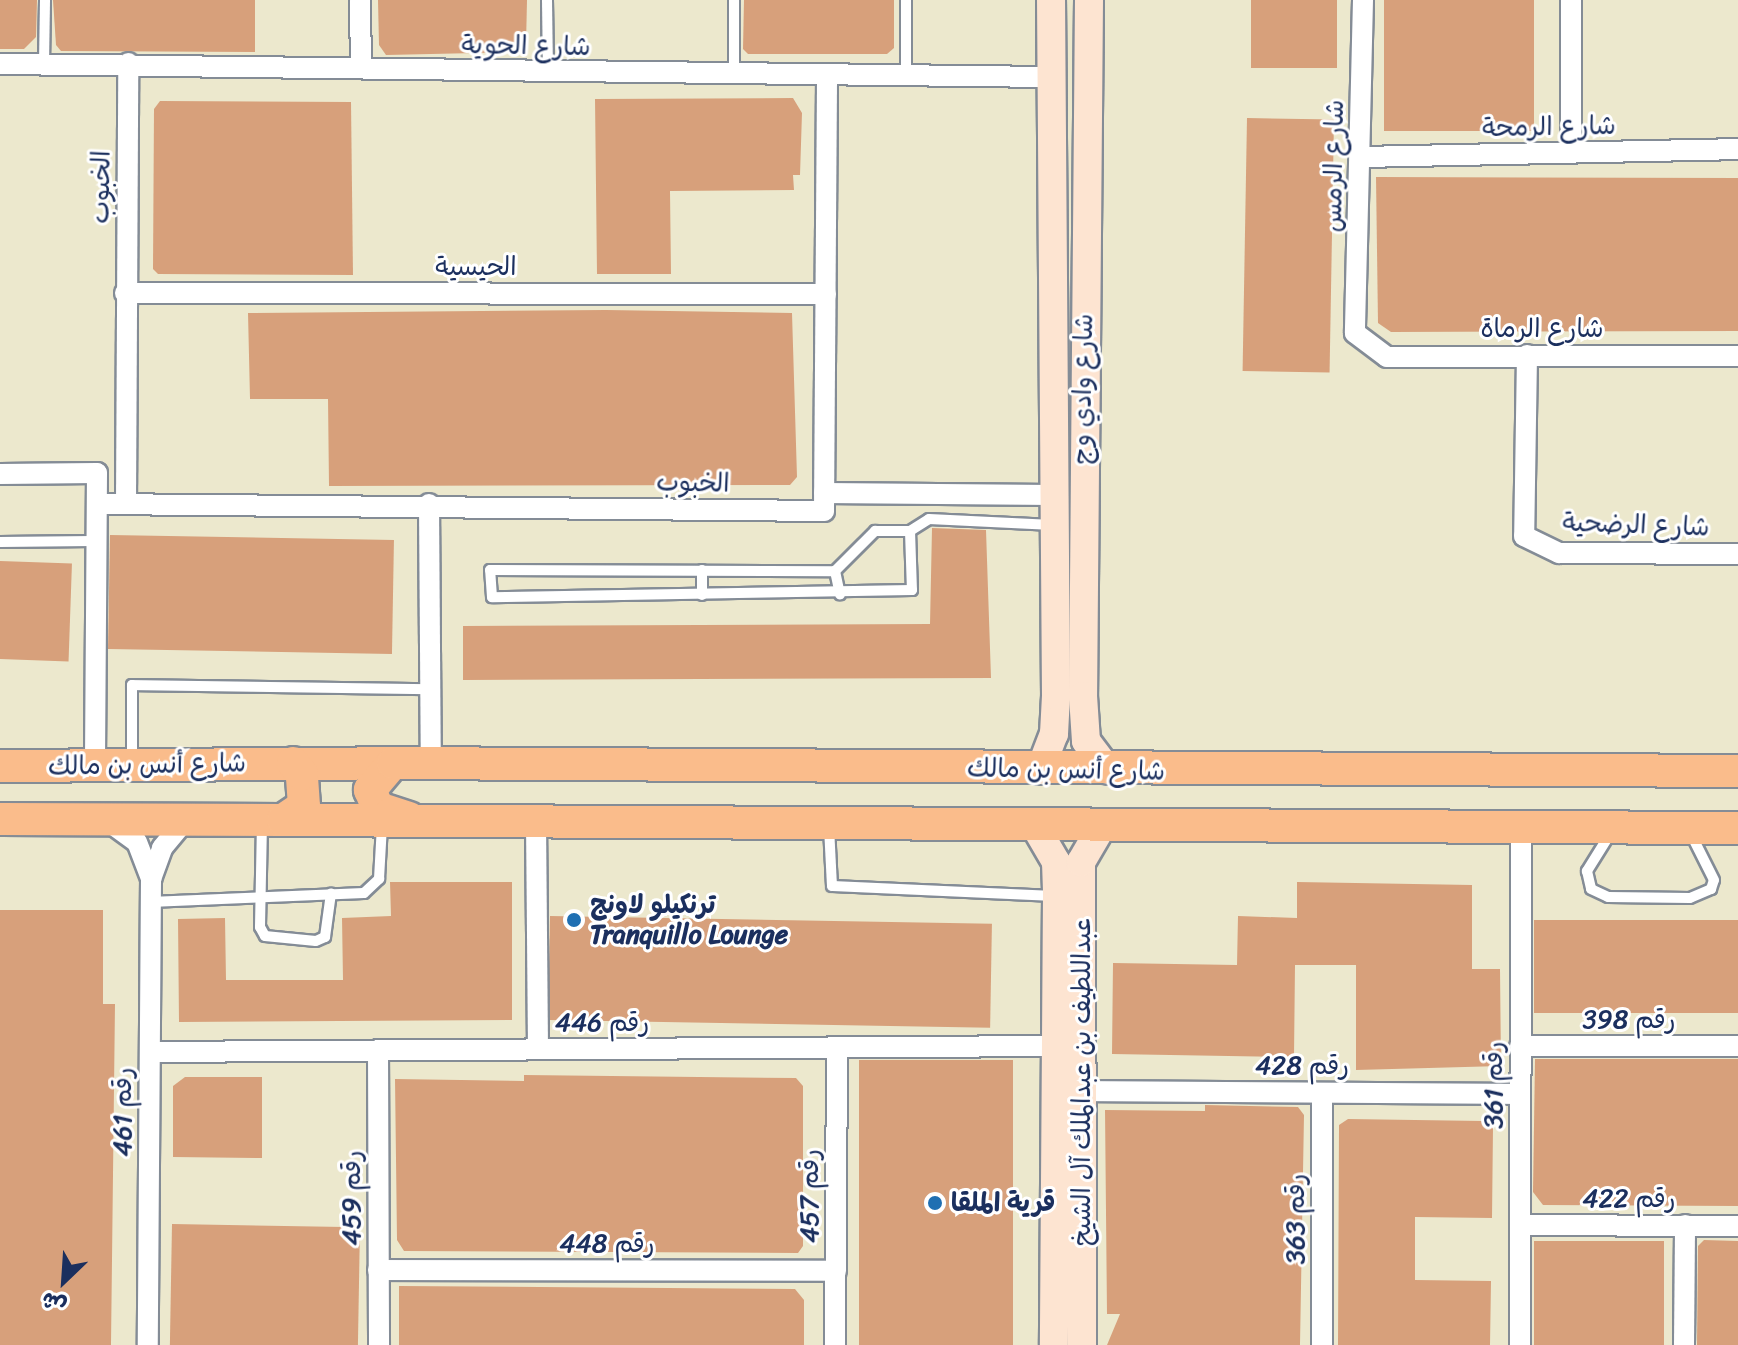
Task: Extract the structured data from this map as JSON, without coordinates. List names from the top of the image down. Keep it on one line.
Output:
{"streets":{"main road":["شارع أنس بن مالك"],"street":["شارع الحوية","شارع الرمحة","شارع الرمس","الخبوب","الحيسية","شارع الرماة","شارع وادي وج","شارع الرضحية","رقم 398","رقم 446","رقم 428","عبداللطيف بن عبدالملك آل الشيخ","رقم 361","رقم 461","رقم 457","رقم 459","رقم 422","رقم 363","رقم 448"]},"crossings":[["شارع الحوية","الخبوب"],["شارع الحوية","شارع وادي وج"],["شارع الرمحة","شارع الرمس"],["شارع الرمس","شارع الرماة"],["الخبوب","الحيسية"],["شارع الرماة","شارع الرضحية"],["شارع وادي وج","شارع أنس بن مالك"],["شارع أنس بن مالك","عبداللطيف بن عبدالملك آل الشيخ"],["شارع أنس بن مالك","رقم 361"],["رقم 398","رقم 361"],["رقم 446","عبداللطيف بن عبدالملك آل الشيخ"],["رقم 446","رقم 461"],["رقم 446","رقم 457"],["رقم 446","رقم 459"],["رقم 428","عبداللطيف بن عبدالملك آل الشيخ"],["رقم 428","رقم 361"],["رقم 428","رقم 363"],["رقم 361","رقم 422"],["رقم 457","رقم 448"],["رقم 459","رقم 448"]],"places":["ترنكيلو لاونج Tranquillo Lounge","قرية الملقا"],"north":"bottom left"}
